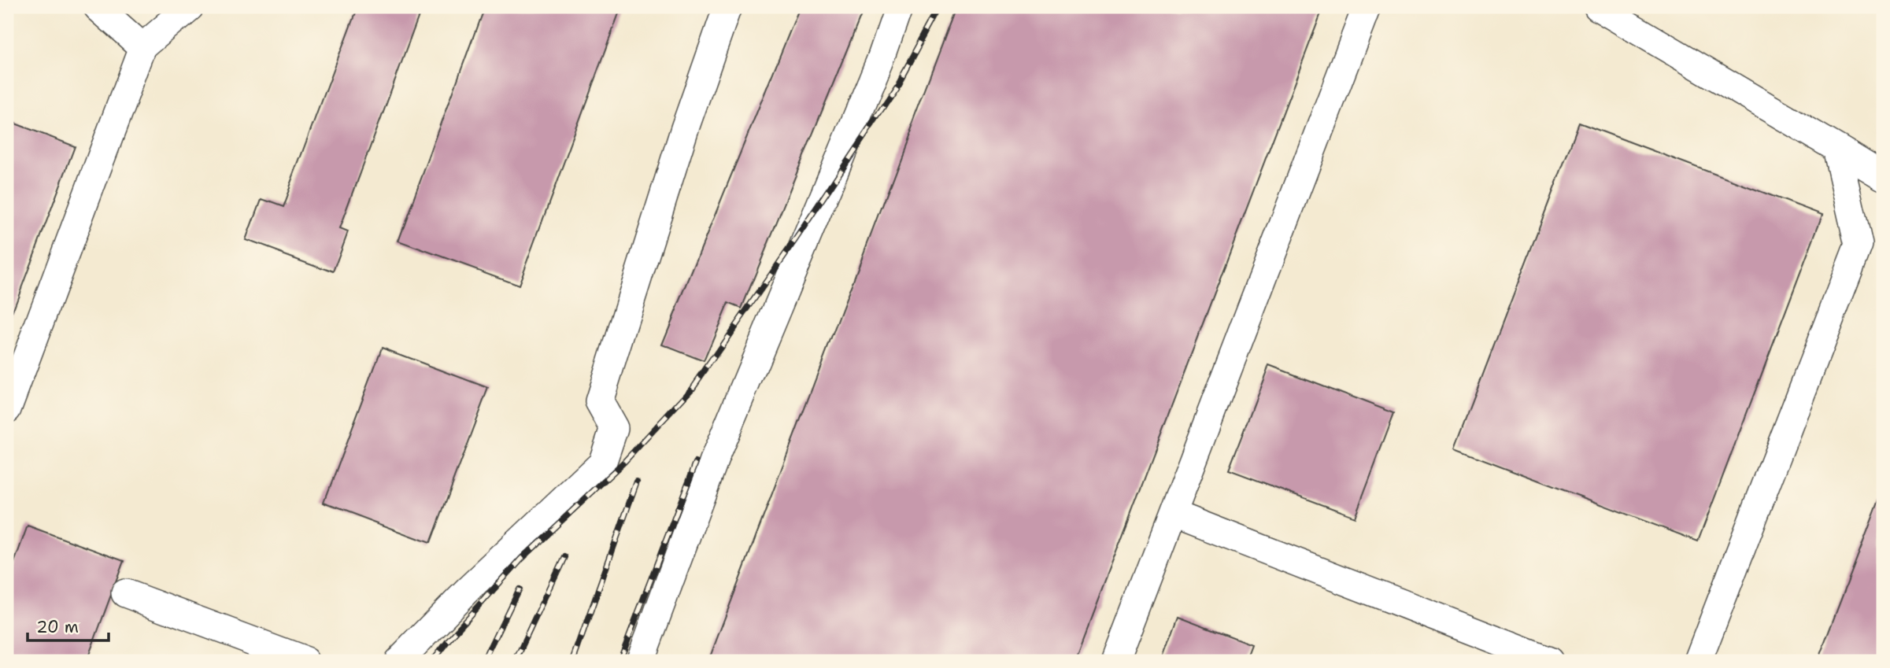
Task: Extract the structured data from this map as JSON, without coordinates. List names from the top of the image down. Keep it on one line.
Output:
{"scale_bar":"20 m"}
